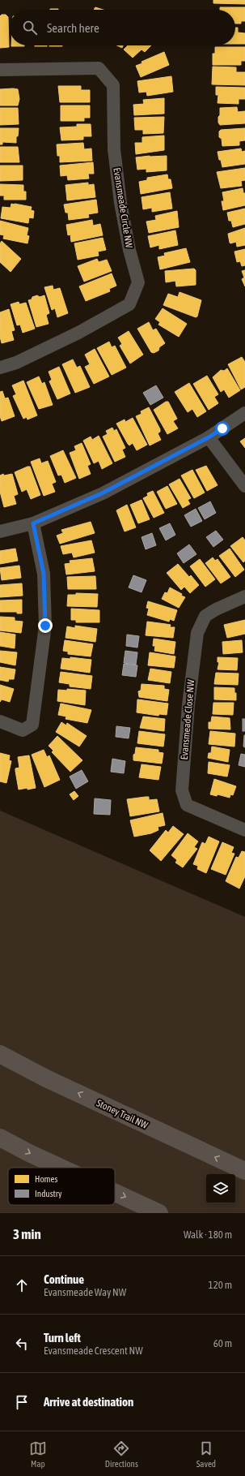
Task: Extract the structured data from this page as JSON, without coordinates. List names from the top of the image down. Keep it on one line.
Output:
{"streets":{"highway":["Stoney Trail NW"],"street":["Evansmeade Circle NW","Evansmeade Close NW"]},"legend":["Homes","Industry"],"page":{"search":"Search here","heading":["3 min","Walk · 180 m"],"list":[["Continue","Evansmeade Way NW","120 m"],["Turn left","Evansmeade Crescent NW","60 m"],"Arrive at destination"],"nav":["Map","Directions","Saved"]}}
